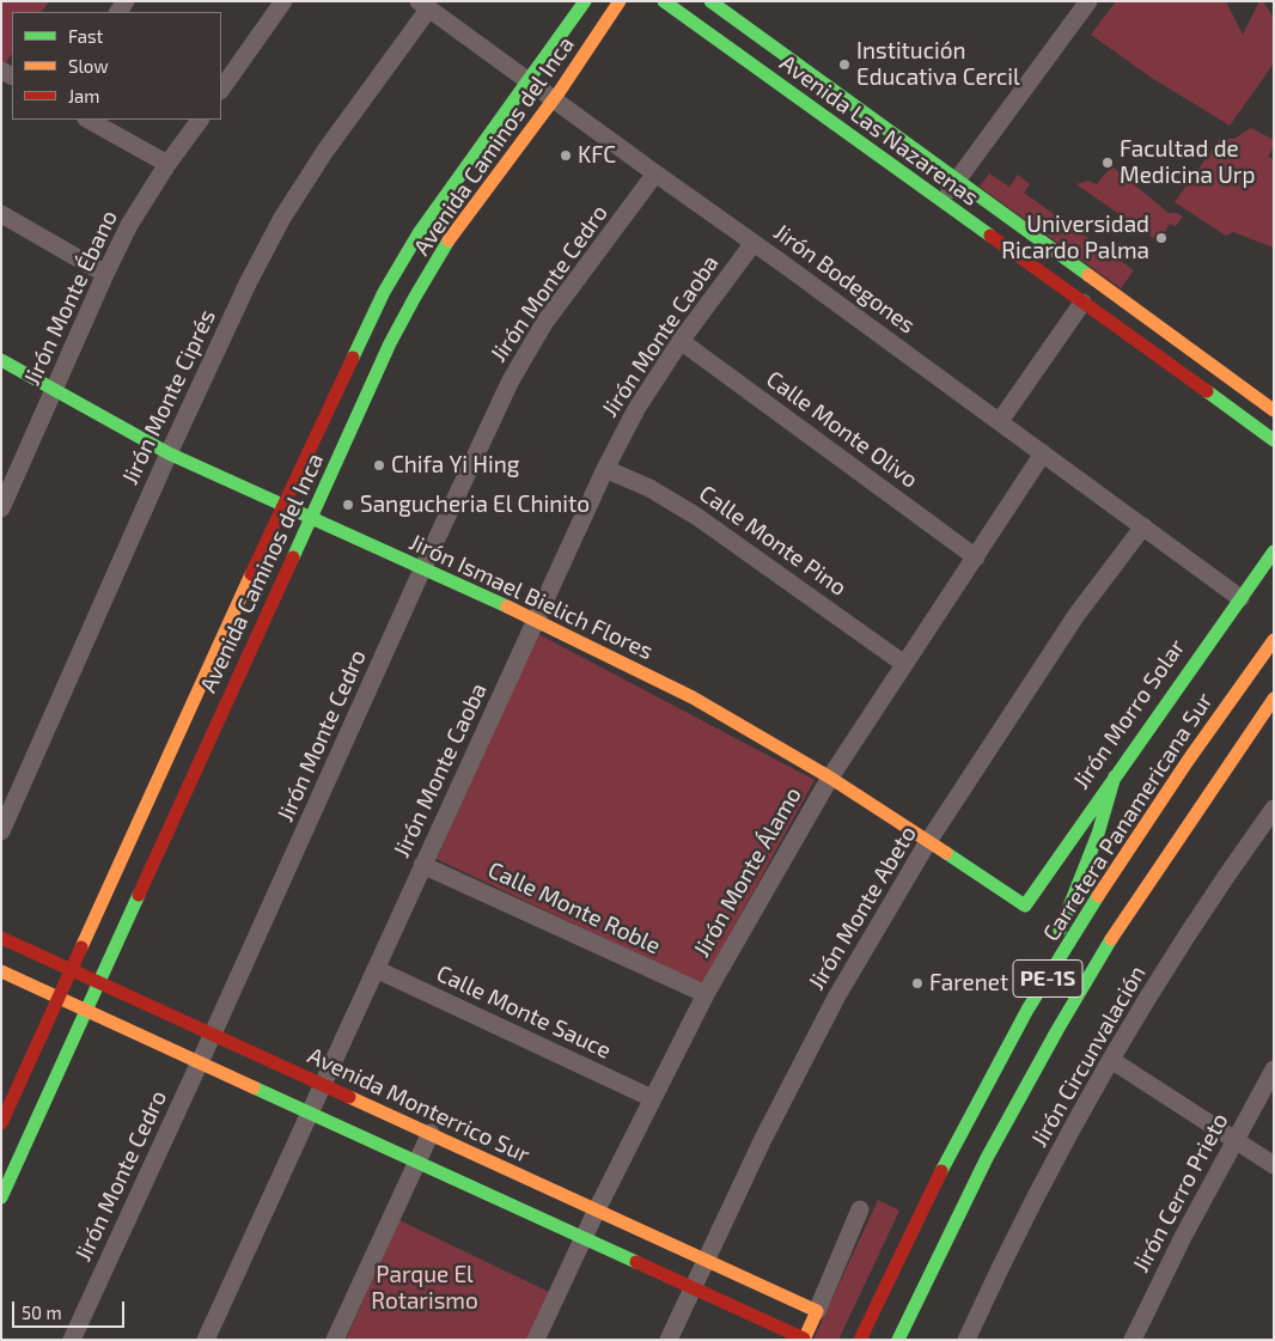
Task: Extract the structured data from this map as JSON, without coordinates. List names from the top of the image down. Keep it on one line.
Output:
{"streets":{"main road":["Avenida Las Nazarenas","Avenida Caminos del Inca","Jirón Ismael Bielich Flores","Jirón Morro Solar","Carretera Panamericana Sur","PE-1S","Avenida Monterrico Sur"],"street":["Jirón Bodegones","Jirón Monte Cedro","Jirón Monte Ébano","Jirón Monte Caoba","Jirón Monte Ciprés","Calle Monte Olivo","Calle Monte Pino","Jirón Monte Álamo","Calle Monte Roble","Jirón Monte Abeto","Calle Monte Sauce","Jirón Circunvalación","Jirón Cerro Prieto"]},"crossings":[["Avenida Caminos del Inca","Jirón Bodegones"],["Avenida Caminos del Inca","Jirón Ismael Bielich Flores"],["Avenida Caminos del Inca","Avenida Monterrico Sur"],["Jirón Bodegones","Jirón Monte Cedro"],["Jirón Bodegones","Jirón Monte Caoba"],["Jirón Bodegones","Jirón Monte Ciprés"],["Jirón Bodegones","Jirón Morro Solar"],["Jirón Bodegones","Jirón Monte Álamo"],["Jirón Bodegones","Jirón Monte Abeto"],["Jirón Monte Cedro","Jirón Ismael Bielich Flores"],["Jirón Monte Cedro","Avenida Monterrico Sur"],["Jirón Monte Ébano","Jirón Ismael Bielich Flores"],["Jirón Monte Caoba","Calle Monte Olivo"],["Jirón Monte Caoba","Calle Monte Pino"],["Jirón Monte Caoba","Jirón Ismael Bielich Flores"],["Jirón Monte Caoba","Calle Monte Roble"],["Jirón Monte Caoba","Calle Monte Sauce"],["Jirón Monte Caoba","Avenida Monterrico Sur"],["Jirón Monte Ciprés","Jirón Ismael Bielich Flores"],["Calle Monte Olivo","Jirón Monte Álamo"],["Calle Monte Pino","Jirón Monte Álamo"],["Jirón Ismael Bielich Flores","Jirón Morro Solar"],["Jirón Ismael Bielich Flores","Jirón Monte Álamo"],["Jirón Ismael Bielich Flores","Jirón Monte Abeto"],["Jirón Monte Álamo","Calle Monte Roble"],["Jirón Monte Álamo","Calle Monte Sauce"],["Jirón Monte Álamo","Avenida Monterrico Sur"],["Jirón Monte Abeto","Avenida Monterrico Sur"]],"parks":["Parque El Rotarismo"],"places":["Institución Educativa Cercil","KFC","Facultad de Medicina Urp","Universidad Ricardo Palma","Chifa Yi Hing","Sangucheria El Chinito","Farenet"],"legend":["Fast","Slow","Jam"],"scale_bar":"50 m"}
